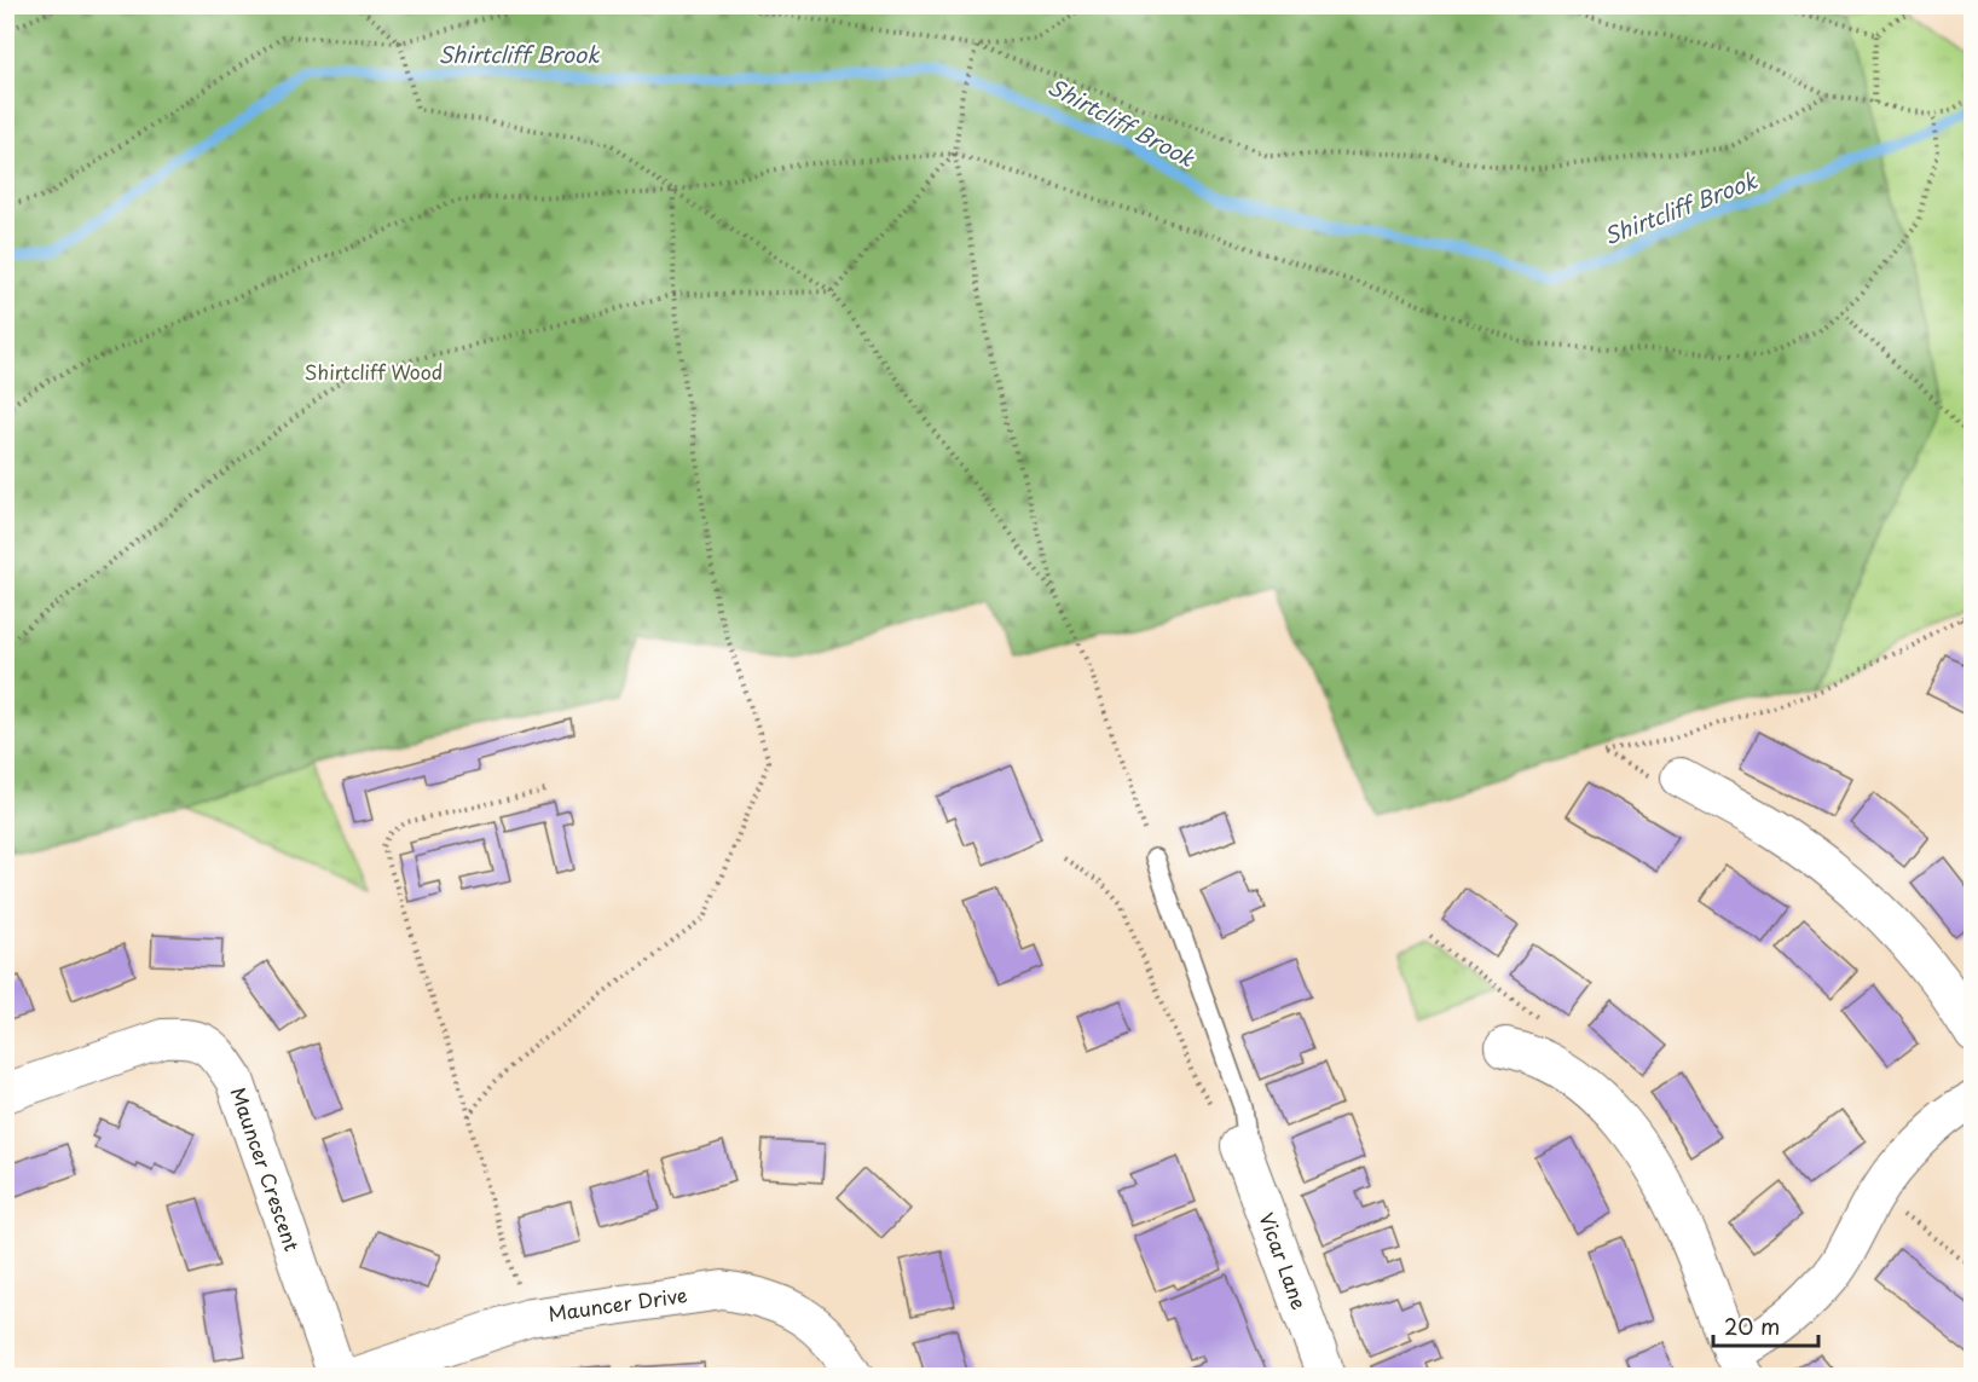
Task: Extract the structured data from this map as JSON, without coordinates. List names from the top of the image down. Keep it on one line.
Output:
{"streets":{"street":["Mauncer Crescent","Vicar Lane","Mauncer Drive"]},"water":["Shirtcliff Brook"],"parks":["Shirtcliff Wood"],"scale_bar":"20 m"}
